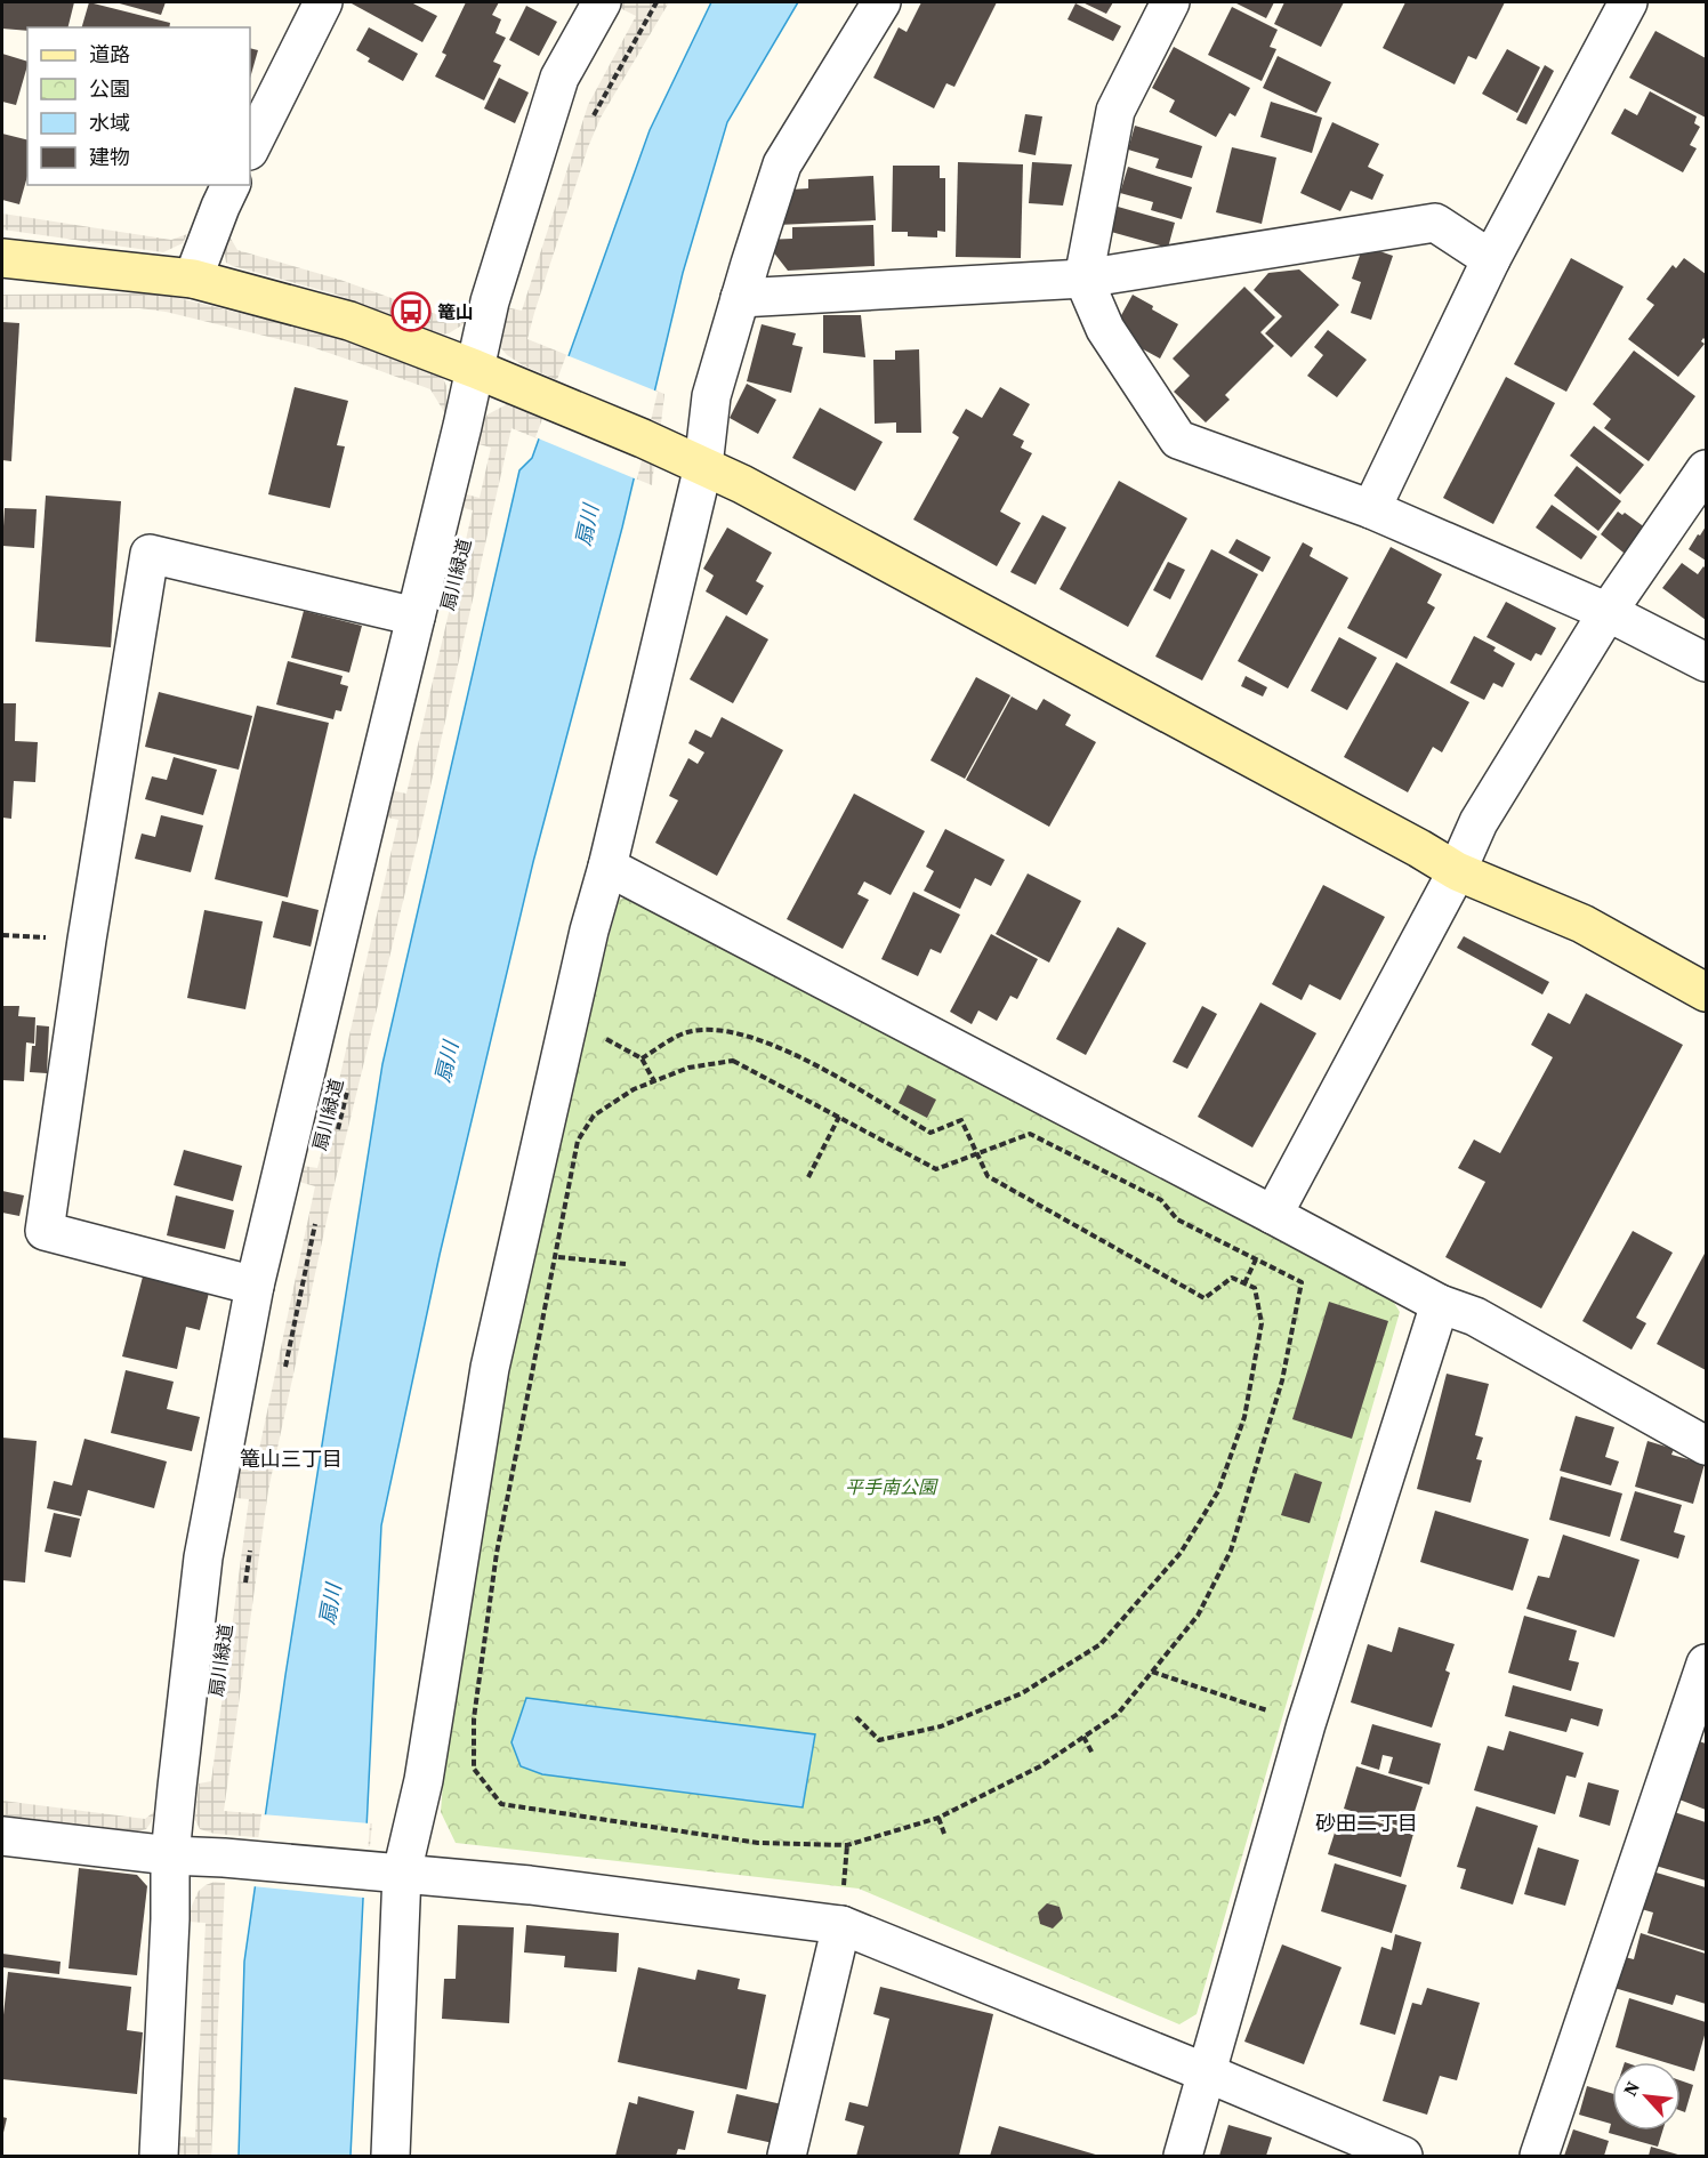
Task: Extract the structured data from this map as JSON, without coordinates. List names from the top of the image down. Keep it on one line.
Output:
{"streets":{"path":["扇川緑道"]},"districts":["篭山三丁目","砂田二丁目"],"water":["扇川"],"parks":["平手南公園"],"places":{"bus stop":["篭山"]},"legend":["道路","公園","水域","建物"],"north":"top left"}
